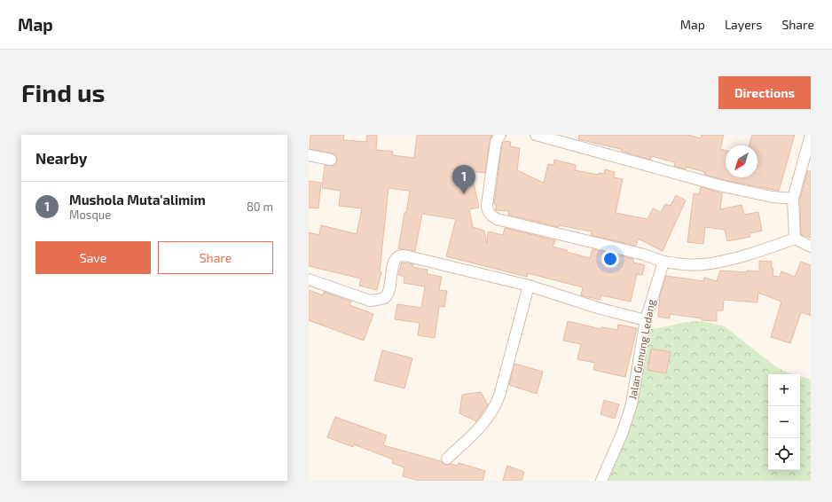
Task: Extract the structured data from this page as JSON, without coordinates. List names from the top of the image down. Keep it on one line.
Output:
{"streets":{"street":["Jalan Gunung Ledang"]},"north":"bottom left","page":{"header":"Map","nav":["Map","Layers","Share"],"buttons":["Directions",["Save","Share"]],"title":"Find us","heading":"Nearby","pins":"1","list":[{"mark":"1","name":"Mushola Muta'alimim","note":"Mosque","value":"80 m"}],"map_buttons":["+","−"]}}
